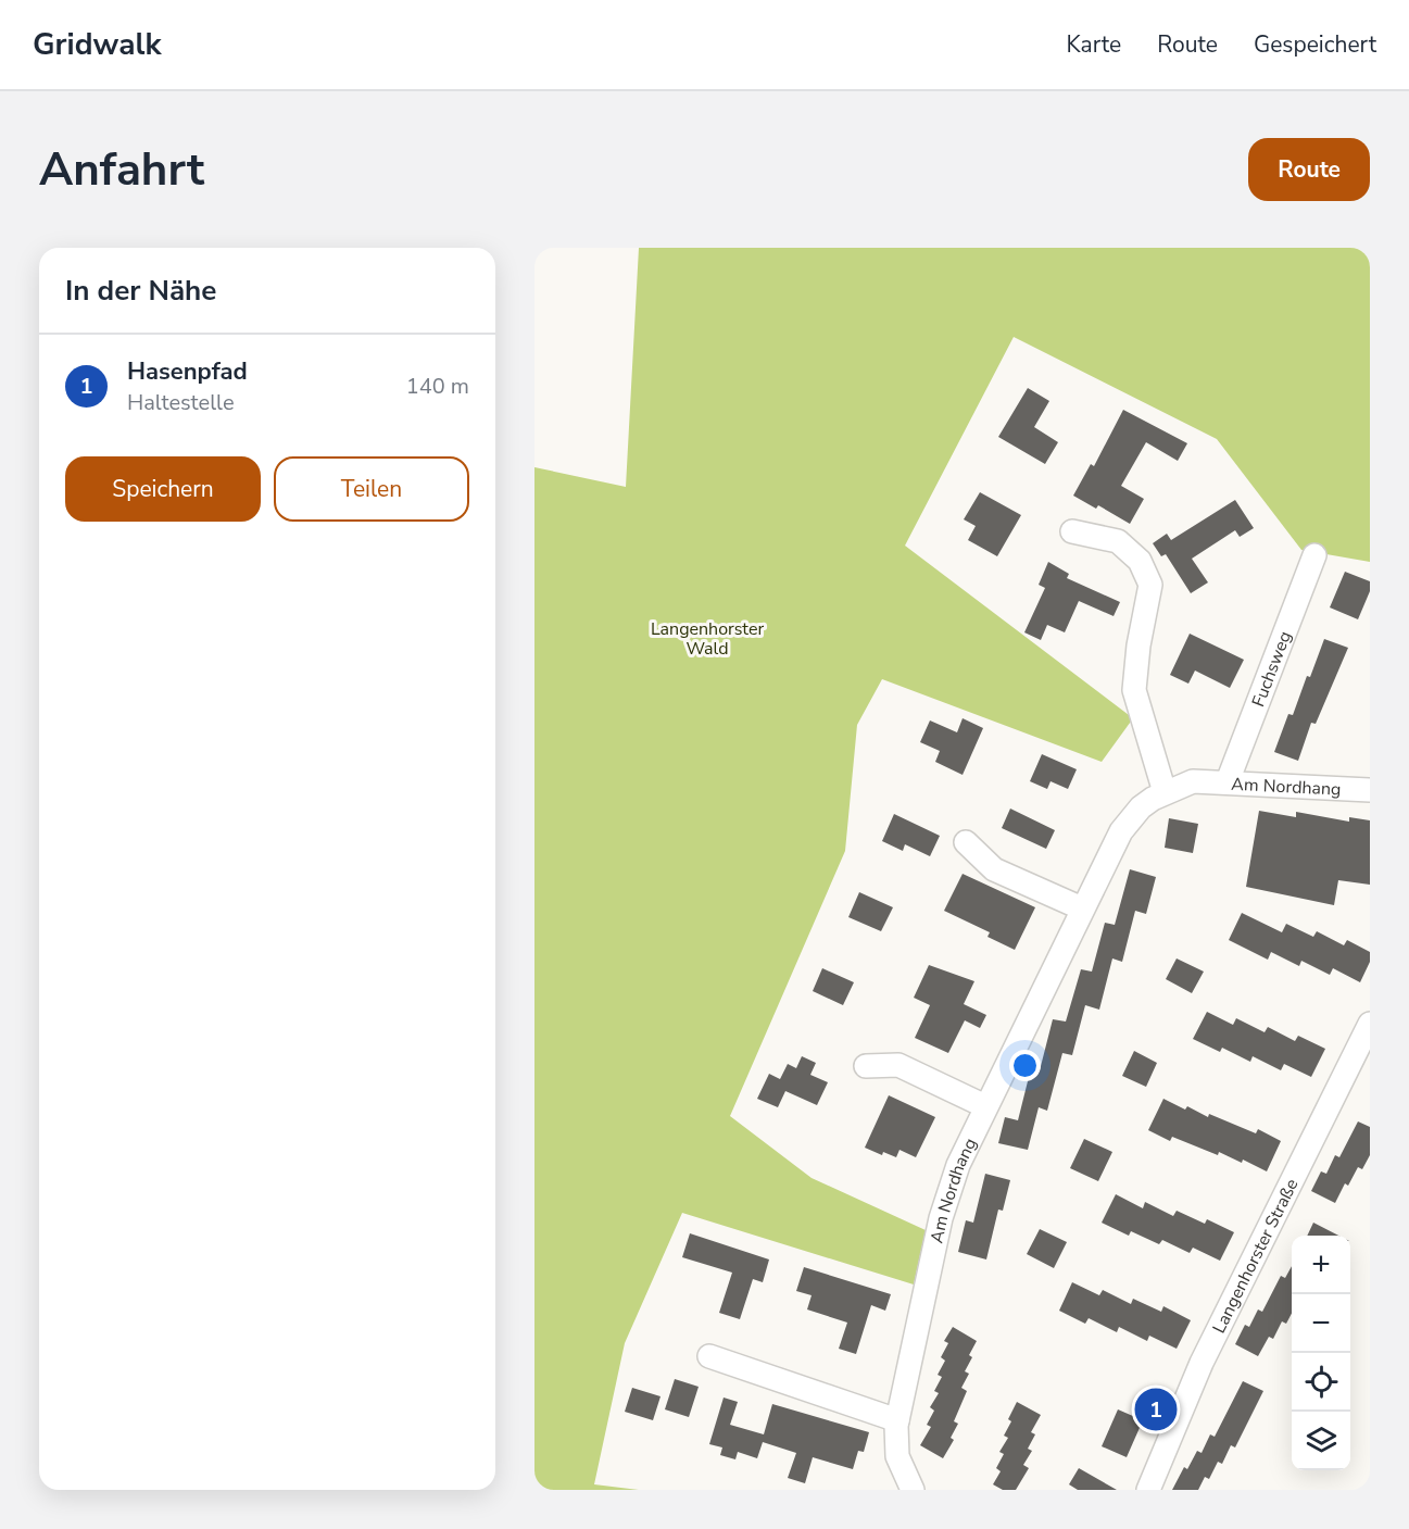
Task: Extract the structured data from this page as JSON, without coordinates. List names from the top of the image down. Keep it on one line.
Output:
{"streets":{"street":["Fuchsweg","Am Nordhang","Langenhorster Straße"]},"crossings":[["Fuchsweg","Am Nordhang"]],"parks":["Langenhorster Wald"],"page":{"header":"Gridwalk","nav":["Karte","Route","Gespeichert"],"buttons":["Route",["Speichern","Teilen"]],"title":"Anfahrt","heading":"In der Nähe","list":[{"mark":"1","name":"Hasenpfad","note":"Haltestelle","value":"140 m"}],"map_buttons":["+","−"],"pins":"1"}}
